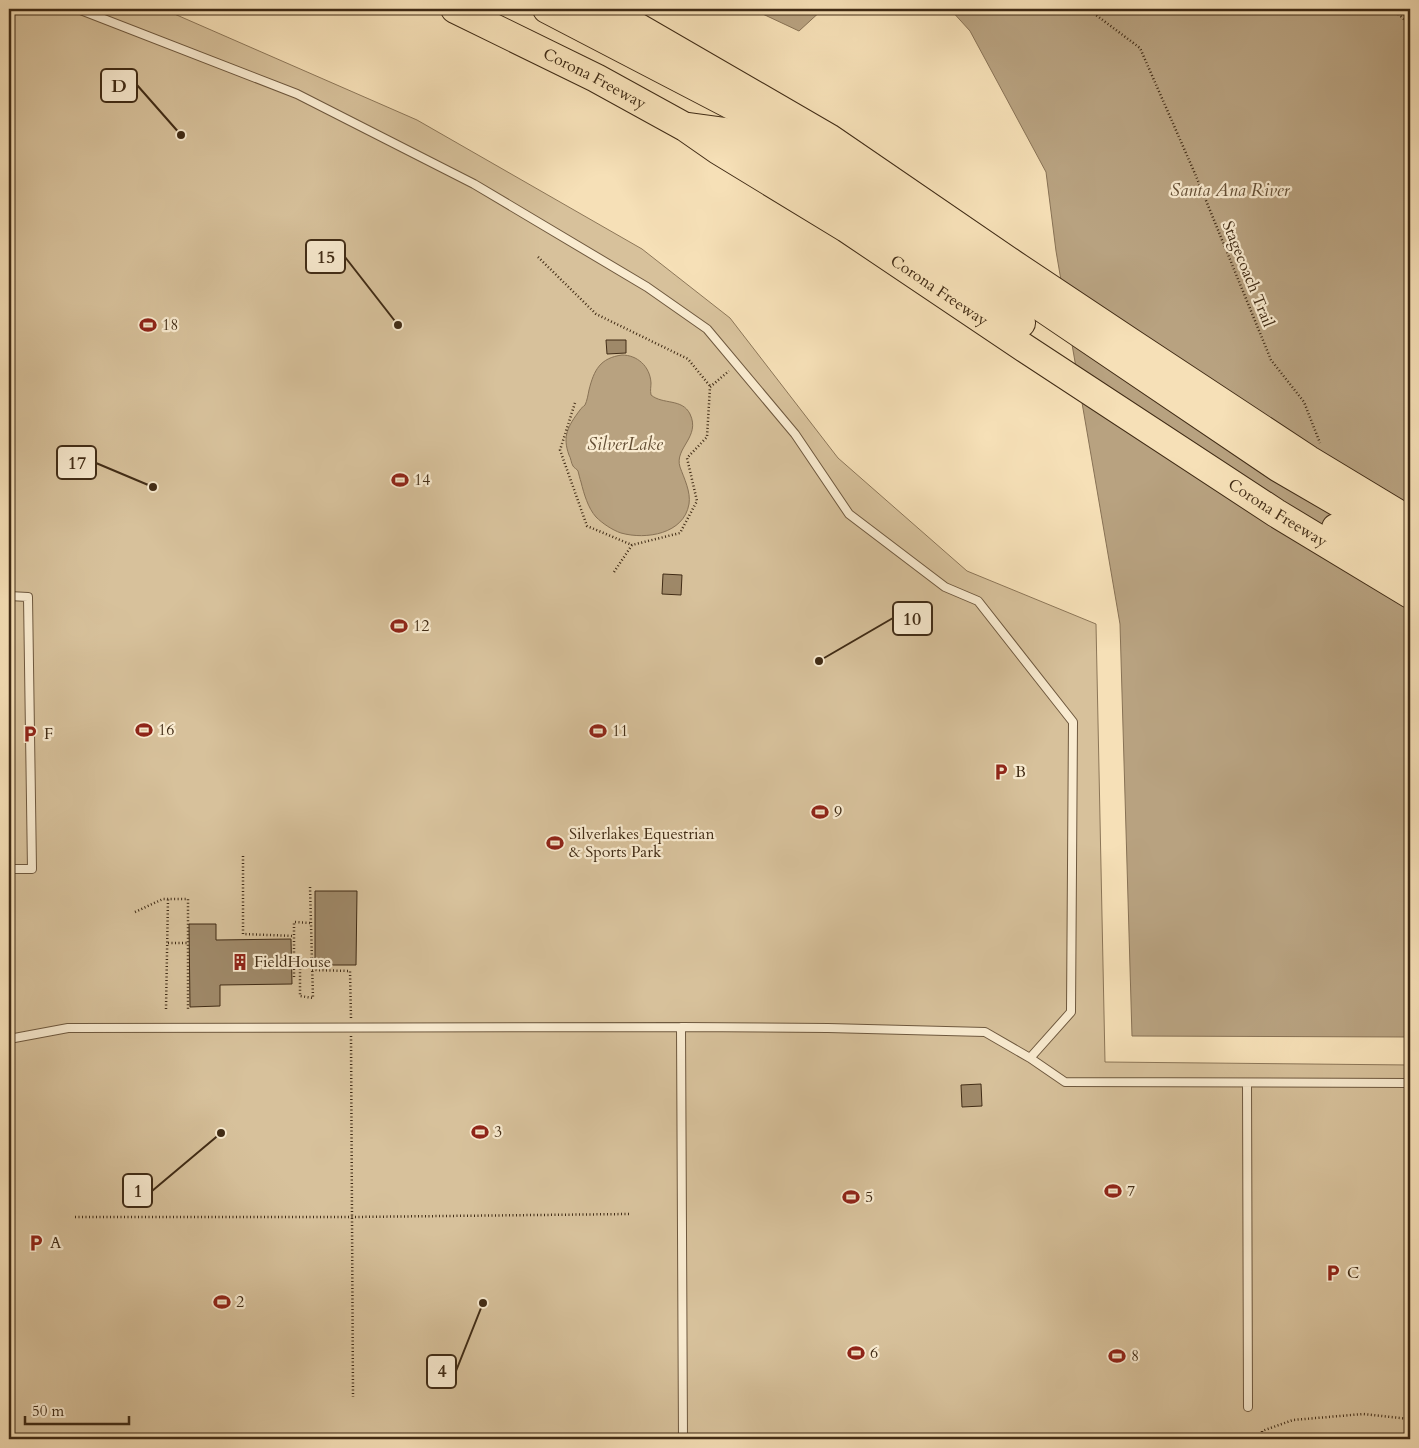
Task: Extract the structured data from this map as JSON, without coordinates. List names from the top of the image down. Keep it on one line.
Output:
{"streets":{"highway":["Corona Freeway"],"path":["Stagecoach Trail"]},"water":["Santa Ana River","SilverLake"],"places":{"other":["D","15","17","10","1","4"],"sports":["18","14","12","16","11","9","Silverlakes Equestrian & Sports Park","3","7","5","2","6","8"],"parking":["F","B","A","C"],"building":["FieldHouse"]},"scale_bar":"50 m"}
